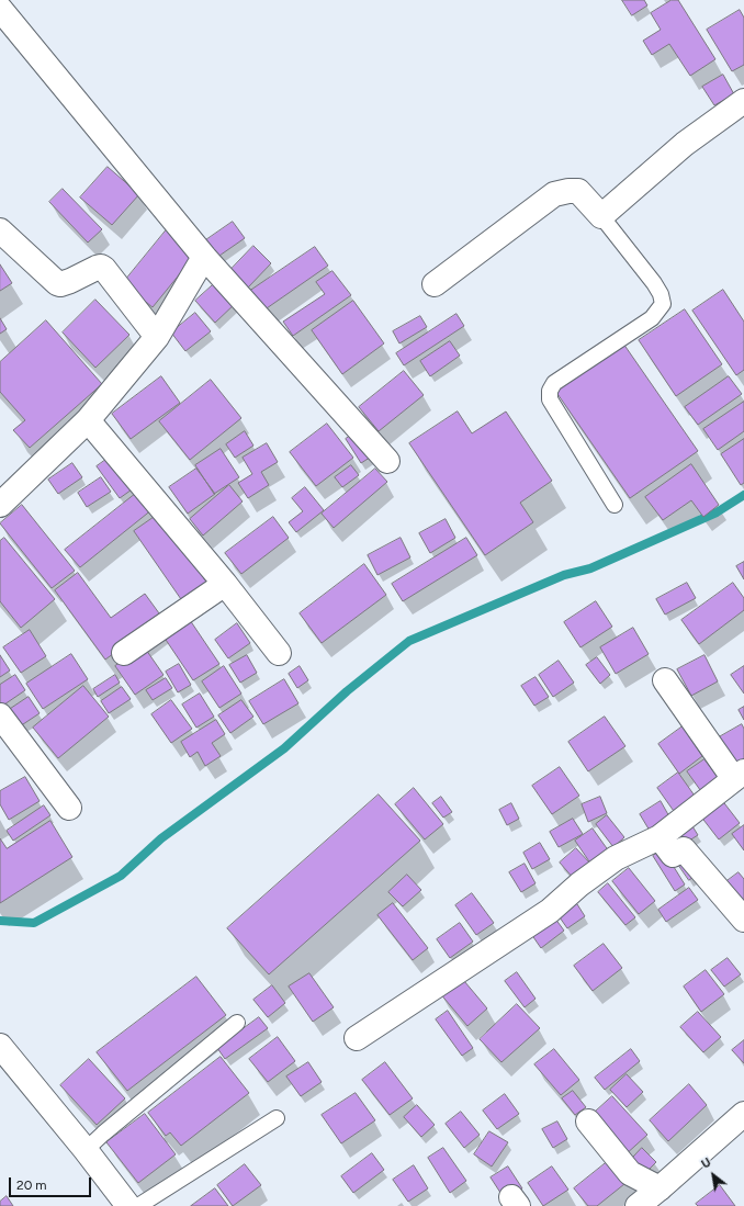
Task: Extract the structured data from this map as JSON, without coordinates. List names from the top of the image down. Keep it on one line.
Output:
{"scale_bar":"20 m","north":"top left"}
